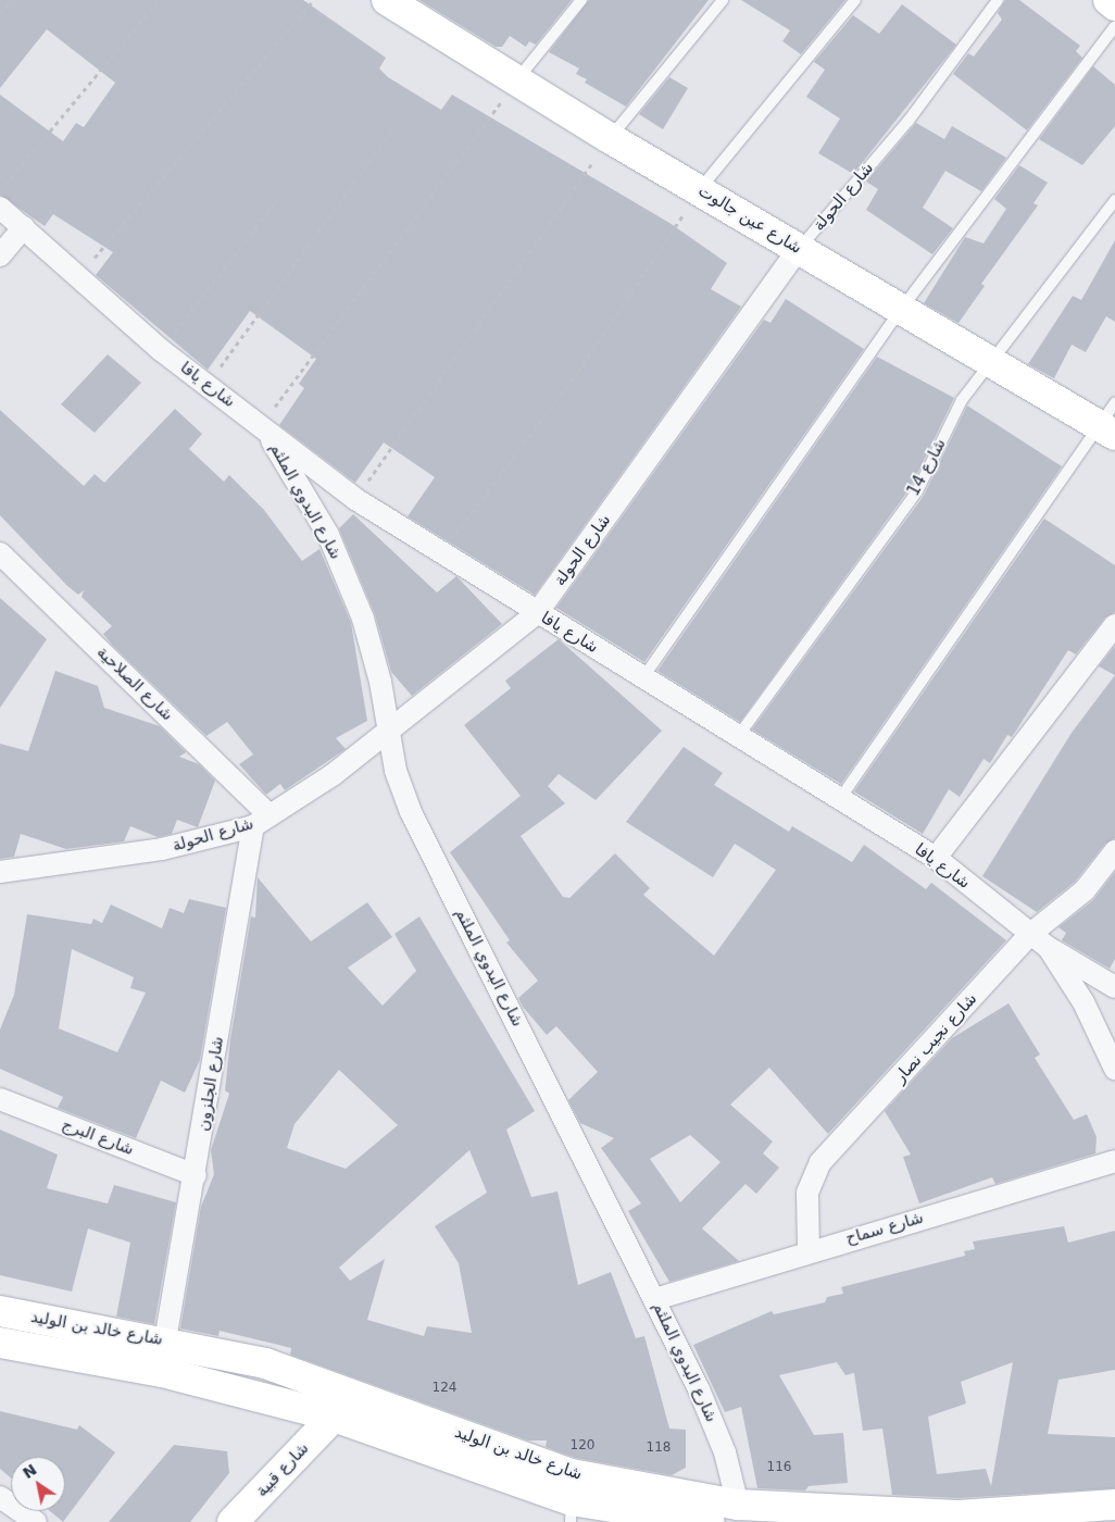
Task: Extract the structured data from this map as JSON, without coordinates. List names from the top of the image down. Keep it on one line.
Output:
{"streets":{"main road":["شارع عين جالوت","شارع خالد بن الوليد","شارع قبية"],"street":["شارع الحولة","شارع يافا","شارع البدوي الملثم","شارع الصلاحية","شارع نجيب نصار","شارع الجلزون","شارع البرج","شارع سماح"],"lane":["شارع 14"]},"crossings":[["شارع الحولة","شارع عين جالوت"],["شارع الحولة","شارع يافا"],["شارع الحولة","شارع البدوي الملثم"],["شارع الحولة","شارع الصلاحية"],["شارع الحولة","شارع الجلزون"],["شارع عين جالوت","شارع 14"],["شارع يافا","شارع 14"],["شارع يافا","شارع البدوي الملثم"],["شارع يافا","شارع نجيب نصار"],["شارع البدوي الملثم","شارع سماح"],["شارع البدوي الملثم","شارع خالد بن الوليد"],["شارع الصلاحية","شارع الجلزون"],["شارع نجيب نصار","شارع سماح"],["شارع الجلزون","شارع البرج"],["شارع الجلزون","شارع خالد بن الوليد"],["شارع خالد بن الوليد","شارع قبية"]],"house_numbers":["124","120","118","116"],"north":"top left"}
